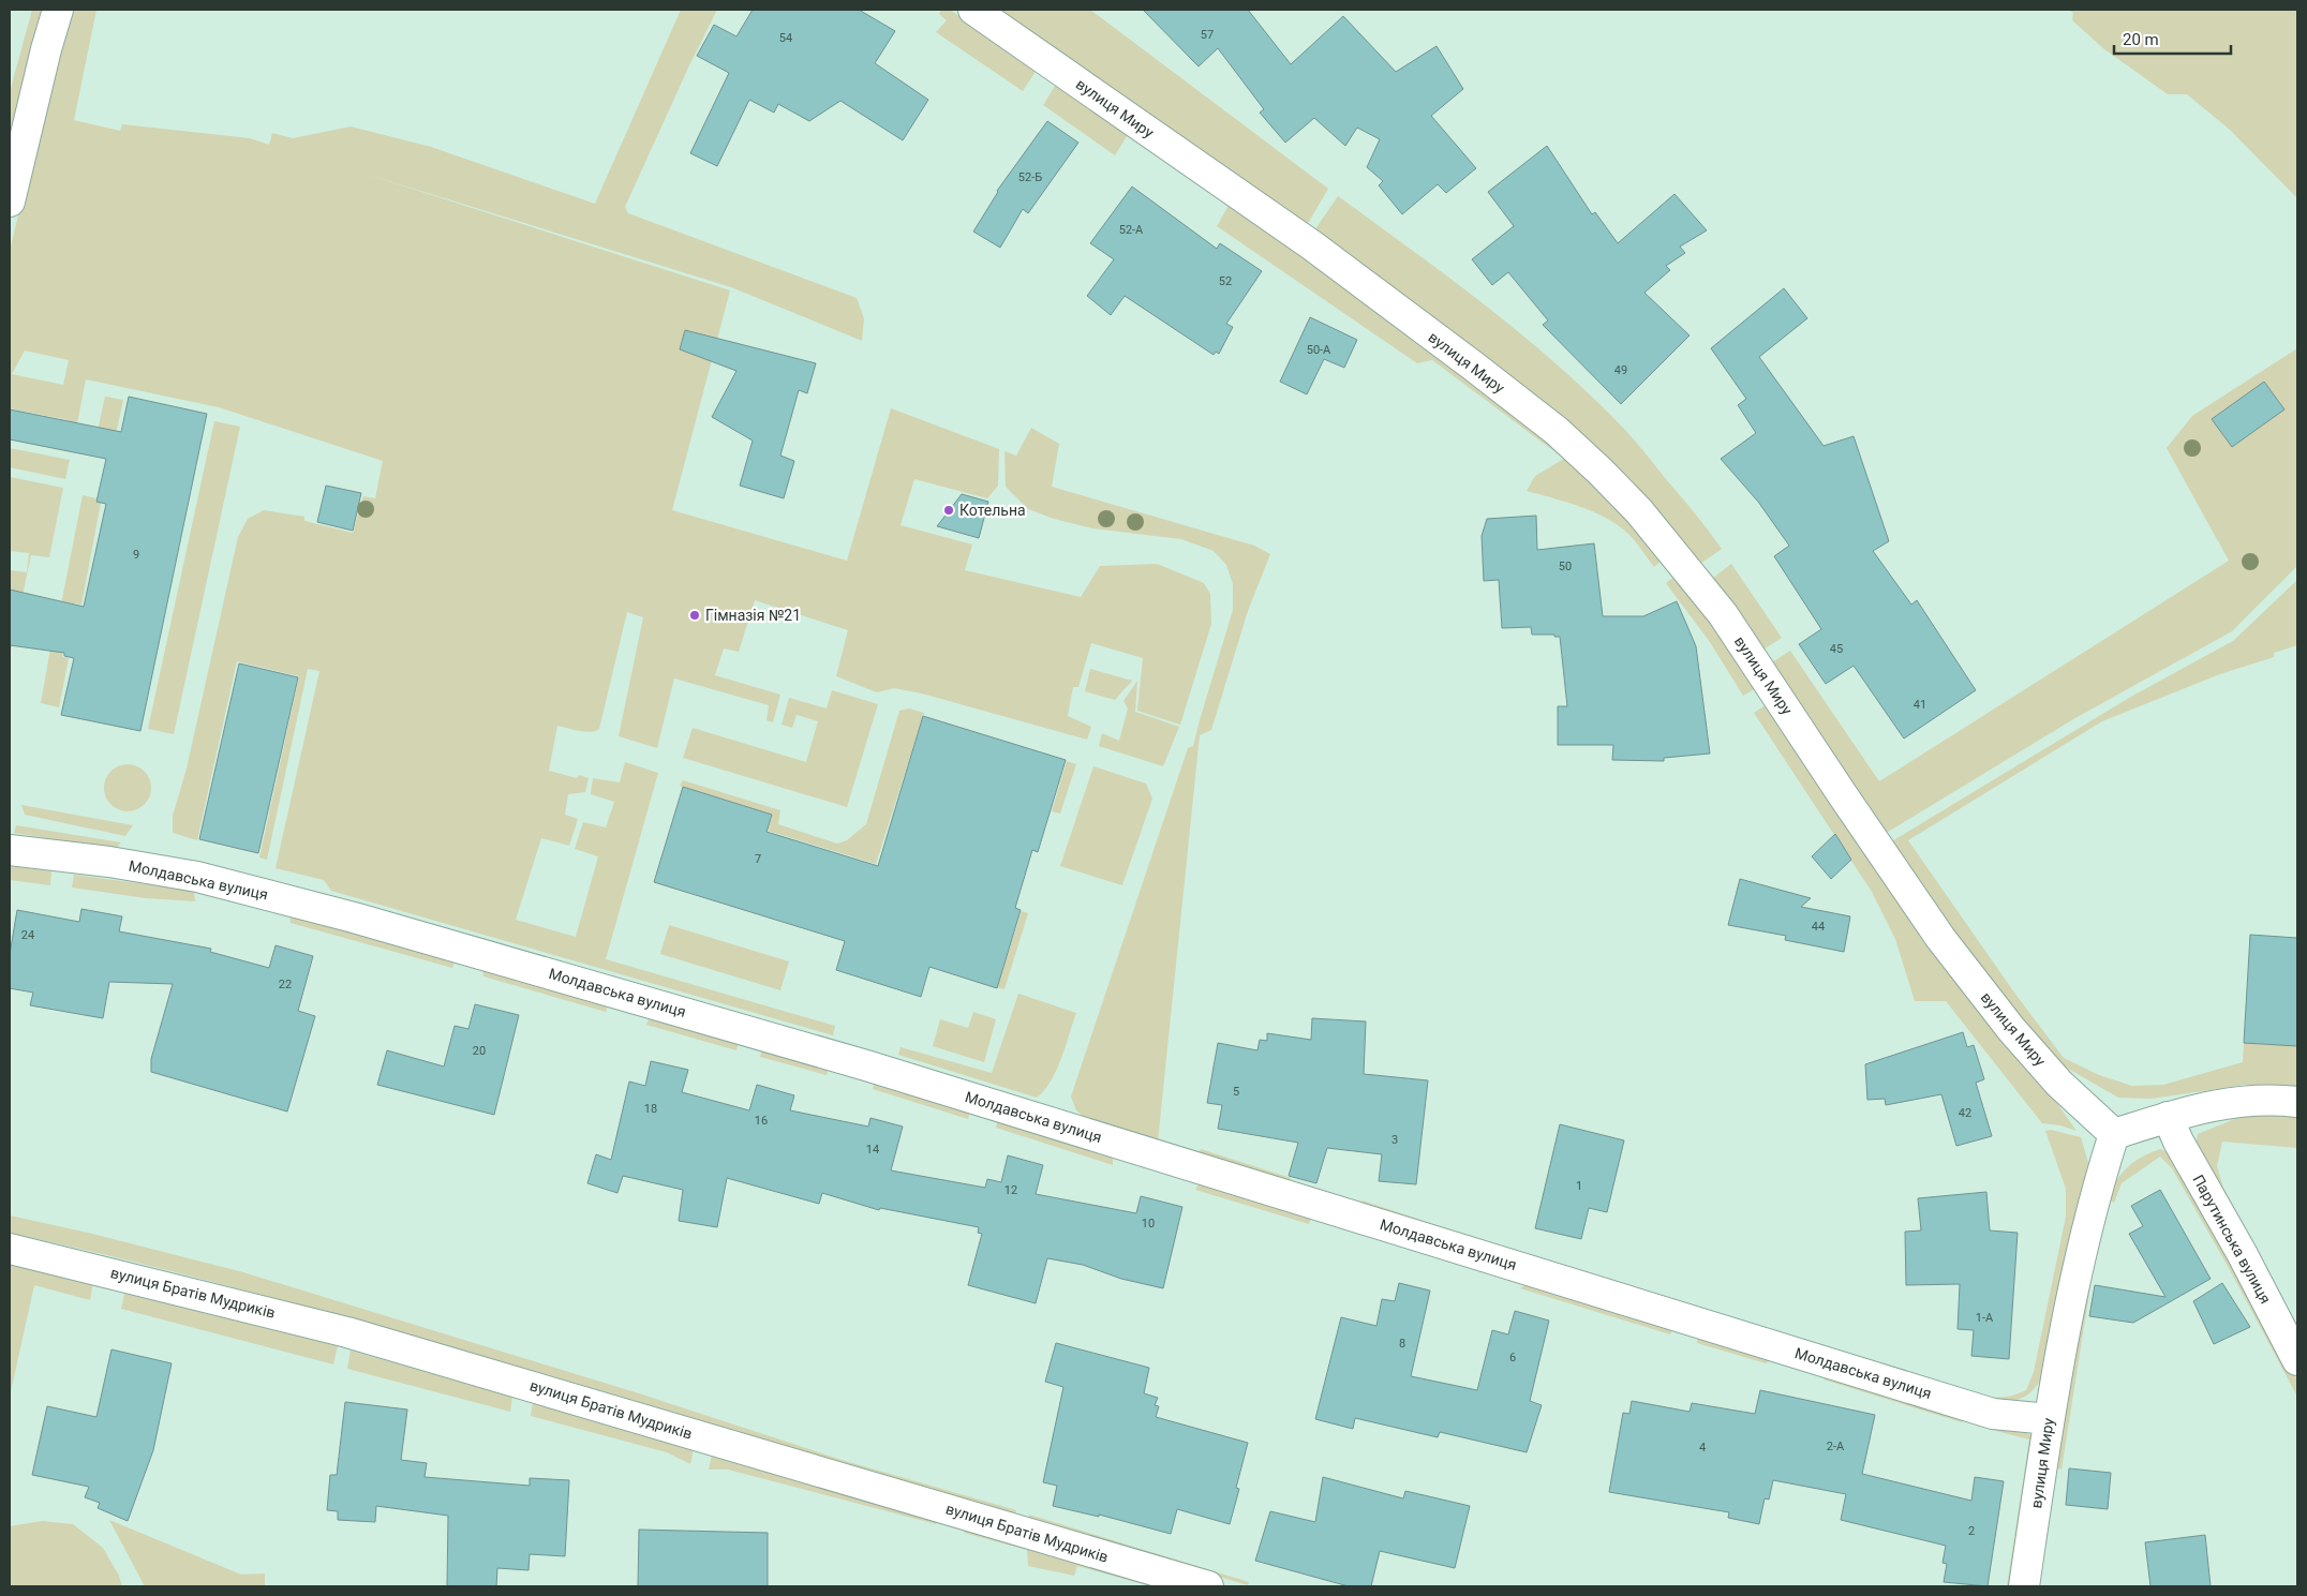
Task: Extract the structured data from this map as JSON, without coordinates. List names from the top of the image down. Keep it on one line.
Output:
{"streets":{"street":["вулиця Миру","Молдавська вулиця","Парутинська вулиця","вулиця Братів Мудриків"]},"crossings":[["вулиця Миру","Молдавська вулиця"]],"places":["Котельна","Гімназія №21"],"house_numbers":["57","54","52-Б","52-А","52","50-А","49","9","50","45","41","7","44","24","22","20","5","18","42","16","3","14","1","12","10","1-А","8","6","2-А","4","2"],"scale_bar":"20 m"}
